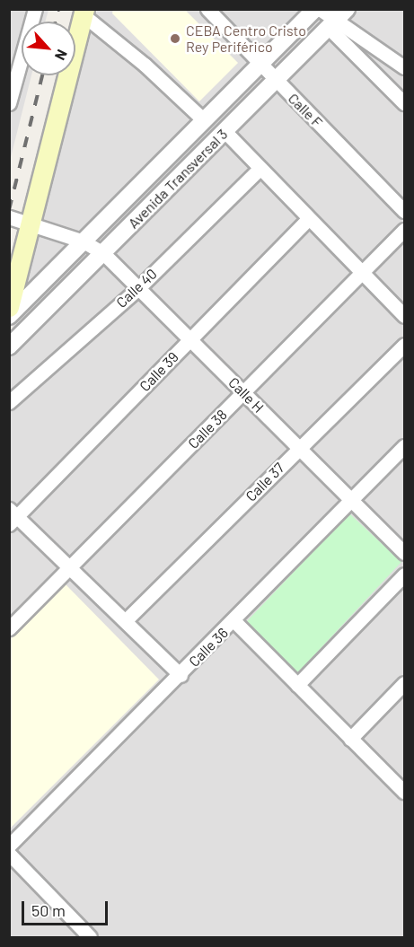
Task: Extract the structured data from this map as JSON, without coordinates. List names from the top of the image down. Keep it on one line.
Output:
{"streets":{"street":["Calle F","Avenida Transversal 3","Calle 40","Calle 39","Calle H","Calle 38","Calle 37","Calle 36"]},"crossings":[["Calle F","Avenida Transversal 3"],["Avenida Transversal 3","Calle H"],["Calle 40","Calle H"],["Calle 39","Calle H"],["Calle H","Calle 38"],["Calle H","Calle 37"],["Calle H","Calle 36"]],"places":["CEBA Centro Cristo Rey Periférico"],"scale_bar":"50 m","north":"bottom right"}
